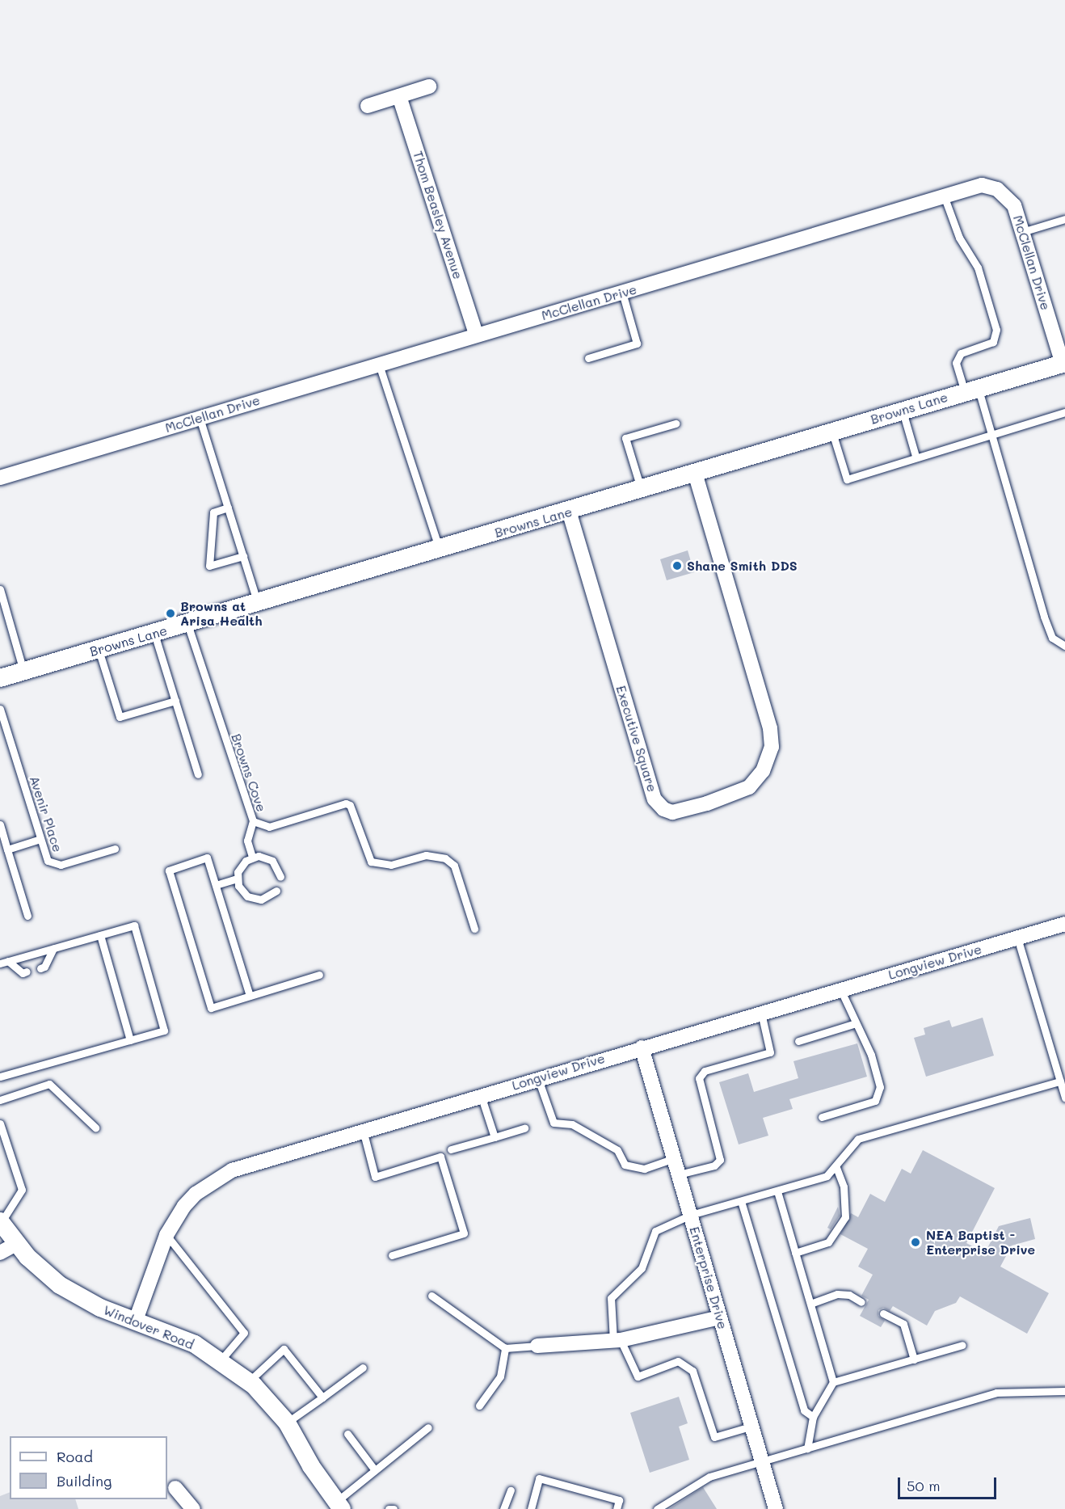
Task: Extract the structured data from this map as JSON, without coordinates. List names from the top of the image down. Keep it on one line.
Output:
{"streets":{"street":["Thom Beasley Avenue","McClellan Drive","Browns Lane","Executive Square","Longview Drive","Enterprise Drive","Windover Road"],"lane":["Browns Cove","Avenir Place"]},"crossings":[["Thom Beasley Avenue","McClellan Drive"],["McClellan Drive","Browns Lane"],["Browns Lane","Executive Square"],["Browns Lane","Browns Cove"],["Longview Drive","Enterprise Drive"],["Longview Drive","Windover Road"]],"places":["Shane Smith DDS","Browns at Arisa Health","NEA Baptist - Enterprise Drive"],"legend":["Road","Building"],"scale_bar":"50 m"}
